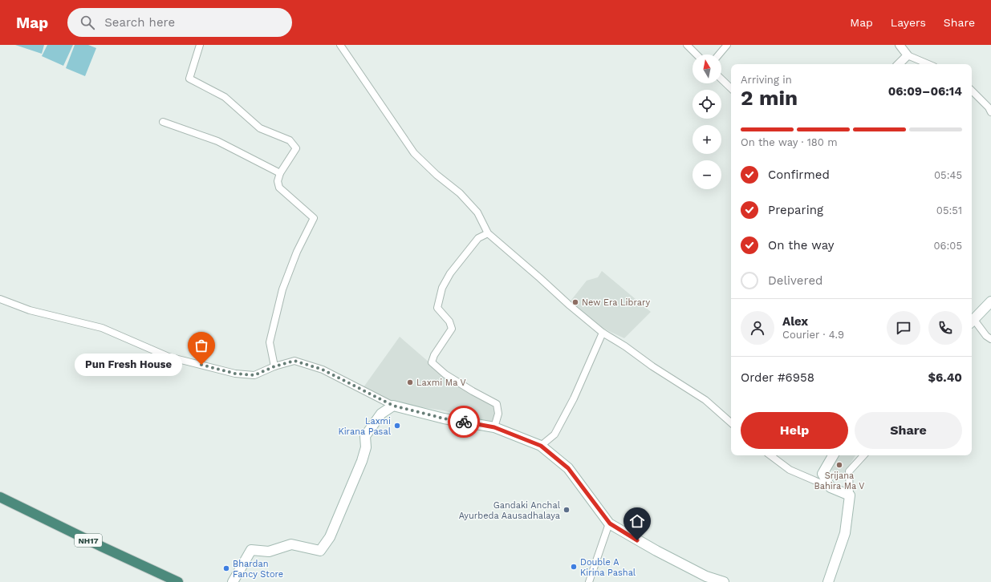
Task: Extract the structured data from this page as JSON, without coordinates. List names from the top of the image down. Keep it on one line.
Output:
{"streets":{"highway":["NH17"]},"places":["New Era Library","Pun Fresh House","Laxmi Ma V","Laxmi Kirana Pasal","Srijana Bahira Ma V","Gandaki Anchal Ayurbeda Aausadhalaya","Double A Kirina Pashal","Bhardan Fancy Store"],"north":"top","page":{"header":"Map","search":"Search here","nav":["Map","Layers","Share"],"map_buttons":["+","−"],"heading":["2 min","Arriving in","06:09–06:14"],"panel":["Alex","Courier · 4.9","Order #6958","$6.40"],"bar":"On the way · 180 m","list":[["Confirmed","05:45"],["Preparing","05:51"],["On the way","06:05"],"Delivered"],"bubble":"Pun Fresh House","buttons":["Help","Share"]}}
